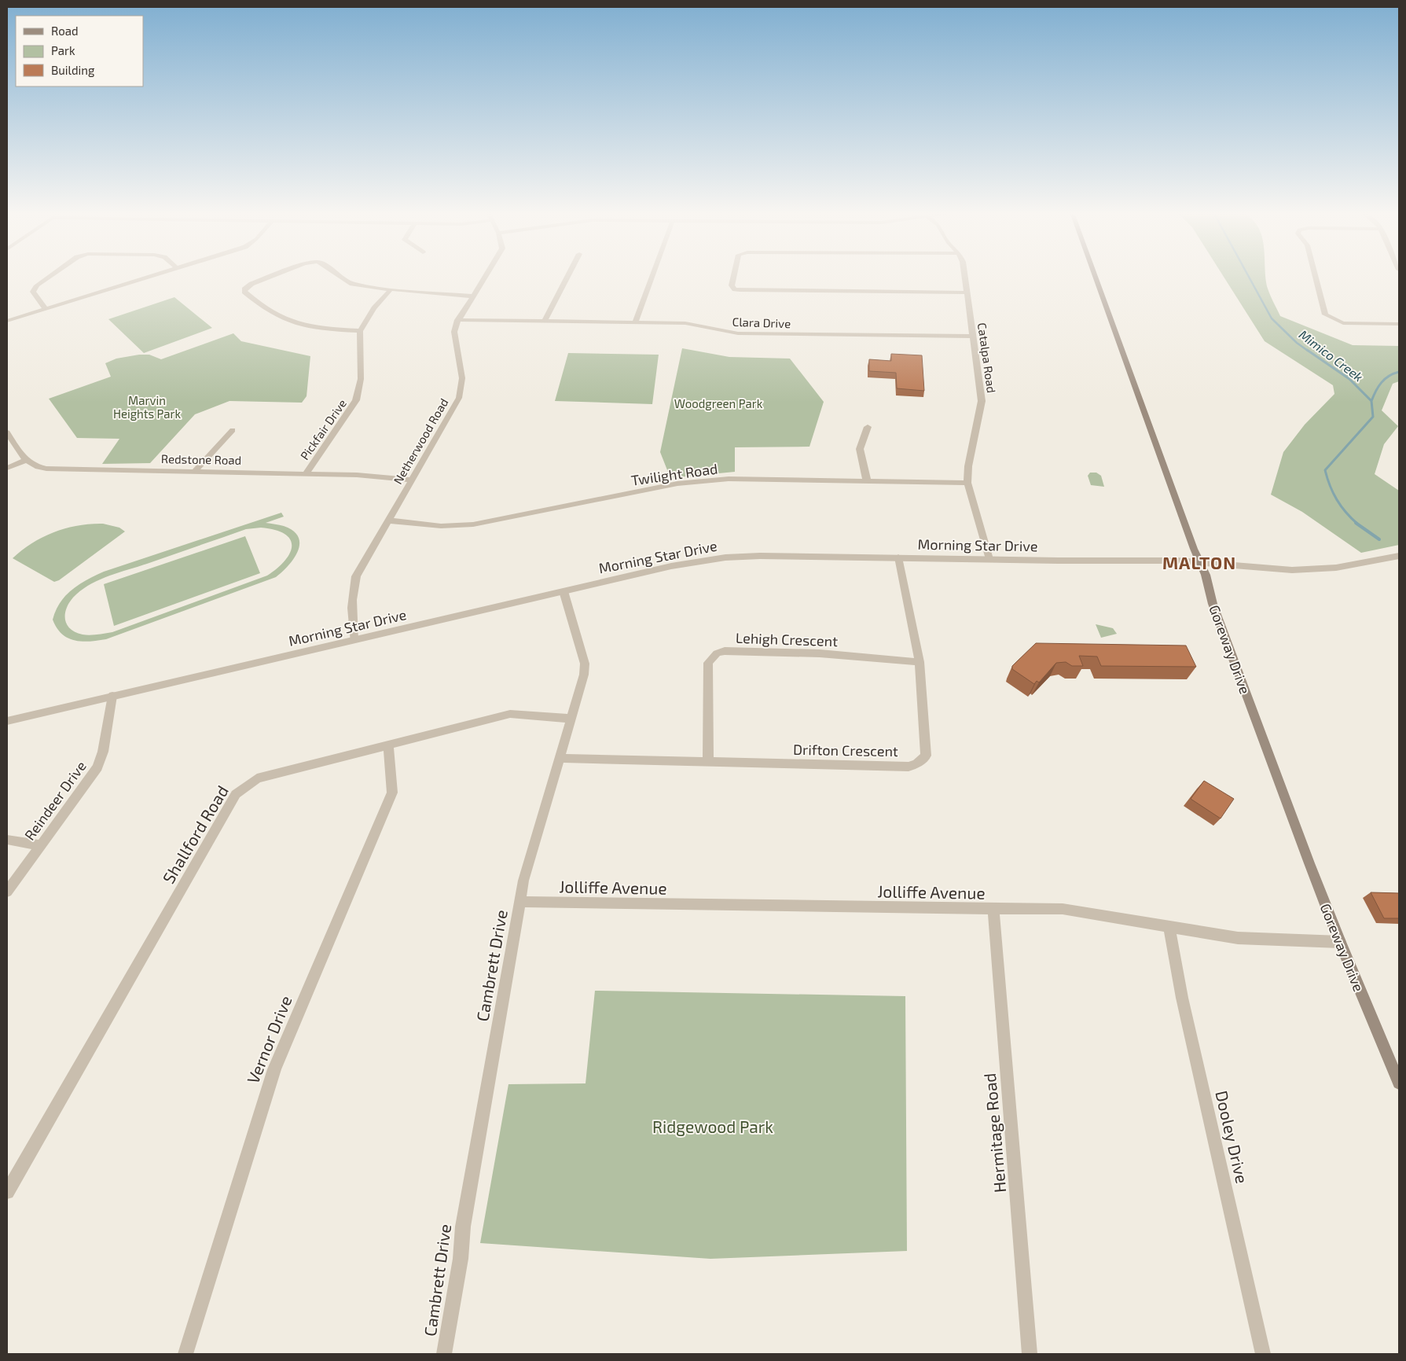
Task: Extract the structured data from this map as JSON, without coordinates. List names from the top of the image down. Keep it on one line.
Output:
{"streets":{"main road":["Goreway Drive"],"street":["Clara Drive","Catalpa Road","Pickfair Drive","Netherwood Road","Redstone Road","Twilight Road","Morning Star Drive","Lehigh Crescent","Drifton Crescent","Reindeer Drive","Shallford Road","Jolliffe Avenue","Cambrett Drive","Vernor Drive","Hermitage Road","Dooley Drive"]},"crossings":[["Clara Drive","Catalpa Road"],["Clara Drive","Netherwood Road"],["Catalpa Road","Twilight Road"],["Catalpa Road","Morning Star Drive"],["Pickfair Drive","Redstone Road"],["Netherwood Road","Redstone Road"],["Netherwood Road","Twilight Road"],["Netherwood Road","Morning Star Drive"],["Morning Star Drive","Goreway Drive"],["Morning Star Drive","Drifton Crescent"],["Morning Star Drive","Reindeer Drive"],["Morning Star Drive","Cambrett Drive"],["Lehigh Crescent","Drifton Crescent"],["Goreway Drive","Jolliffe Avenue"],["Drifton Crescent","Cambrett Drive"],["Shallford Road","Cambrett Drive"],["Shallford Road","Vernor Drive"],["Jolliffe Avenue","Cambrett Drive"],["Jolliffe Avenue","Hermitage Road"],["Jolliffe Avenue","Dooley Drive"]],"districts":["MALTON"],"water":["Mimico Creek"],"parks":["Marvin Heights Park","Woodgreen Park","Ridgewood Park"],"legend":["Road","Park","Building"]}
